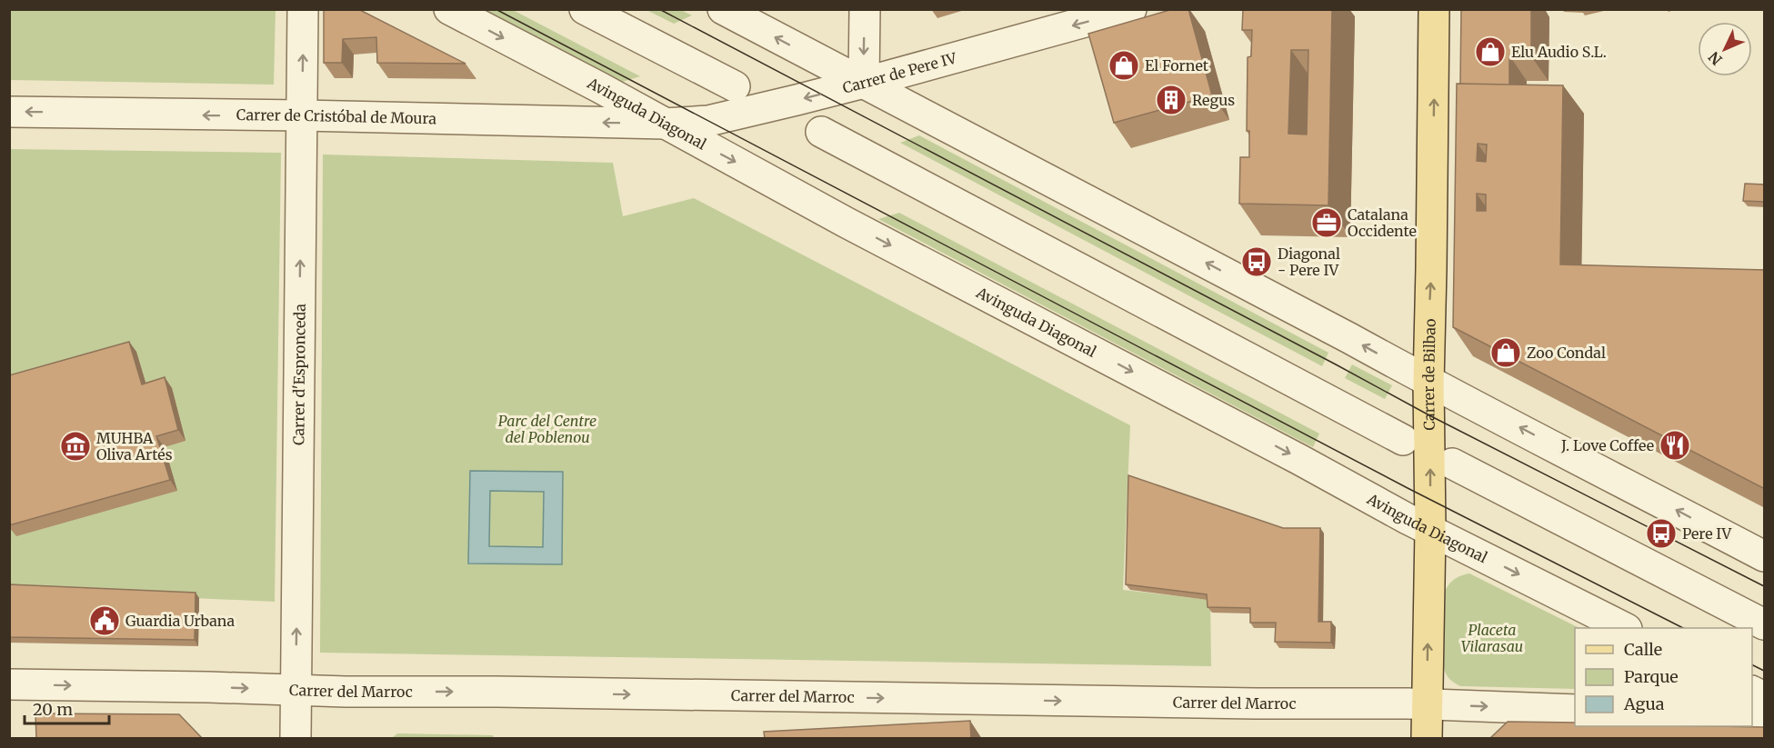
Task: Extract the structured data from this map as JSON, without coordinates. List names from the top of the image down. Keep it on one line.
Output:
{"streets":{"main road":["Carrer de Bilbao"],"street":["Carrer de Pere IV","Avinguda Diagonal","Carrer de Cristóbal de Moura","Carrer d'Espronceda","Carrer del Marroc"]},"crossings":[["Carrer de Pere IV","Avinguda Diagonal"],["Carrer de Pere IV","Carrer de Cristóbal de Moura"],["Avinguda Diagonal","Carrer de Cristóbal de Moura"],["Avinguda Diagonal","Carrer de Bilbao"],["Carrer de Cristóbal de Moura","Carrer d'Espronceda"],["Carrer d'Espronceda","Carrer del Marroc"],["Carrer de Bilbao","Carrer del Marroc"]],"one_way":["Carrer de Pere IV","Carrer de Cristóbal de Moura","Carrer d'Espronceda","Carrer de Bilbao","Carrer del Marroc"],"parks":["Parc del Centre del Poblenou","Placeta Vilarasau"],"places":{"shop":["Elu Audio S.L.","El Fornet","Zoo Condal"],"building":["Regus"],"office":["Catalana Occidente"],"bus stop":["Diagonal - Pere IV","Pere IV"],"restaurant":["J. Love Coffee"],"museum":["MUHBA Oliva Artés"],"public building":["Guardia Urbana"]},"legend":["Calle","Parque","Agua"],"scale_bar":"20 m","north":"bottom left"}
